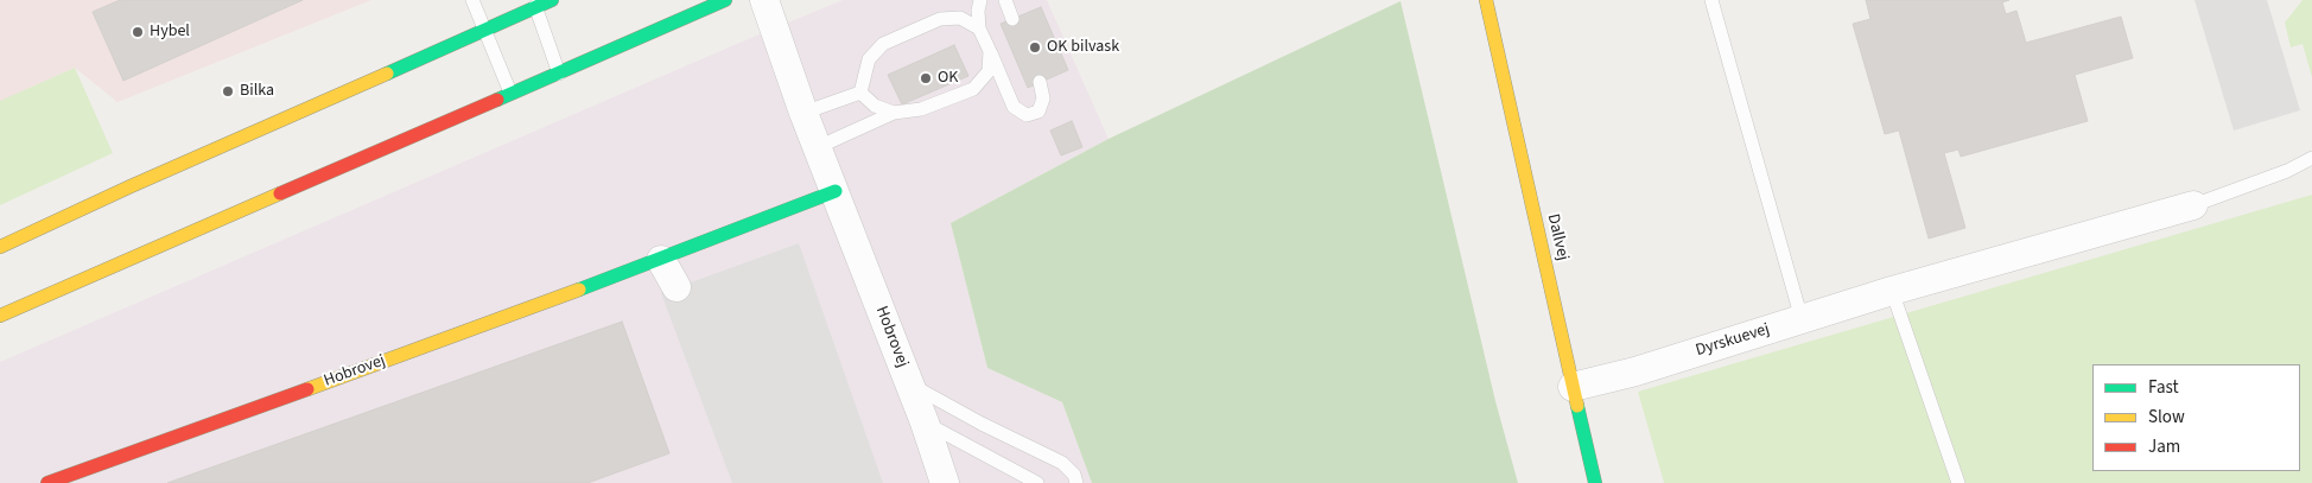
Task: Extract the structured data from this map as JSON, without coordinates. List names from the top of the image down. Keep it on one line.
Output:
{"streets":{"main road":["Dallvej","Hobrovej"],"street":["Dyrskuevej"]},"crossings":[["Dallvej","Dyrskuevej"]],"places":["Hybel","OK bilvask","OK","Bilka"],"legend":["Fast","Slow","Jam"]}
